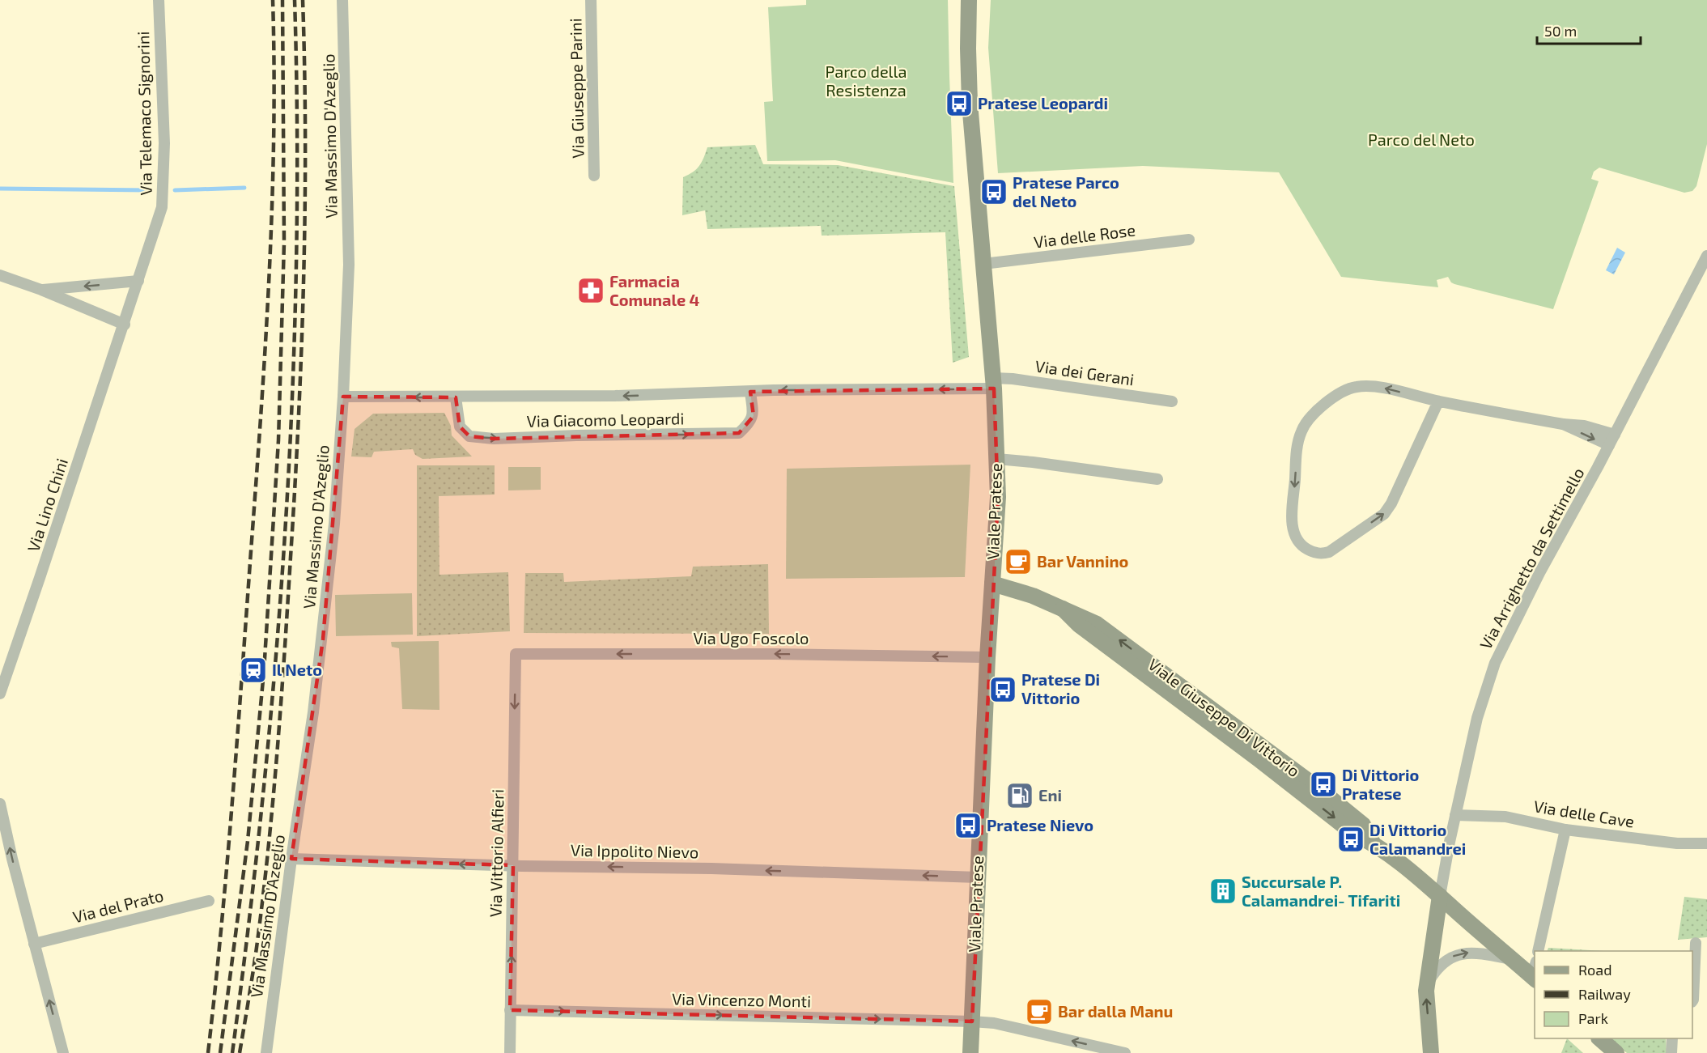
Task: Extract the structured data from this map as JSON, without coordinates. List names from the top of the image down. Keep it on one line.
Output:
{"streets":{"main road":["Viale Pratese","Viale Giuseppe Di Vittorio"],"street":["Via Giuseppe Parini","Via Telemaco Signorini","Via Massimo D'Azeglio","Via delle Rose","Via dei Gerani","Via Giacomo Leopardi","Via Lino Chini","Via Arrighetto da Settimello","Via Ugo Foscolo","Via delle Cave","Via Ippolito Nievo","Via Vittorio Alfieri","Via del Prato","Via Vincenzo Monti"]},"crossings":[["Via Telemaco Signorini","Via Lino Chini"],["Via Massimo D'Azeglio","Via Giacomo Leopardi"],["Via Massimo D'Azeglio","Via Ippolito Nievo"],["Via delle Rose","Viale Pratese"],["Via dei Gerani","Via Giacomo Leopardi"],["Via dei Gerani","Viale Pratese"],["Via Giacomo Leopardi","Viale Pratese"],["Viale Pratese","Via Ugo Foscolo"],["Viale Pratese","Viale Giuseppe Di Vittorio"],["Viale Pratese","Via Ippolito Nievo"],["Viale Pratese","Via Vincenzo Monti"],["Via Arrighetto da Settimello","Viale Giuseppe Di Vittorio"],["Via Arrighetto da Settimello","Via delle Cave"],["Via Ugo Foscolo","Via Vittorio Alfieri"],["Via Ippolito Nievo","Via Vittorio Alfieri"],["Via Vittorio Alfieri","Via Vincenzo Monti"]],"one_way":["Via Ugo Foscolo","Via Ippolito Nievo"],"parks":["Parco della Resistenza","Parco del Neto"],"places":{"bus stop":["Pratese Leopardi","Pratese Parco del Neto","Pratese Di Vittorio","Di Vittorio Pratese","Pratese Nievo","Di Vittorio Calamandrei"],"pharmacy":["Farmacia Comunale 4"],"cafe":["Bar Vannino","Bar dalla Manu"],"station":["Il Neto"],"fuel station":["Eni"],"building":["Succursale P. Calamandrei- Tifariti"]},"legend":["Road","Railway","Park"],"scale_bar":"50 m"}
